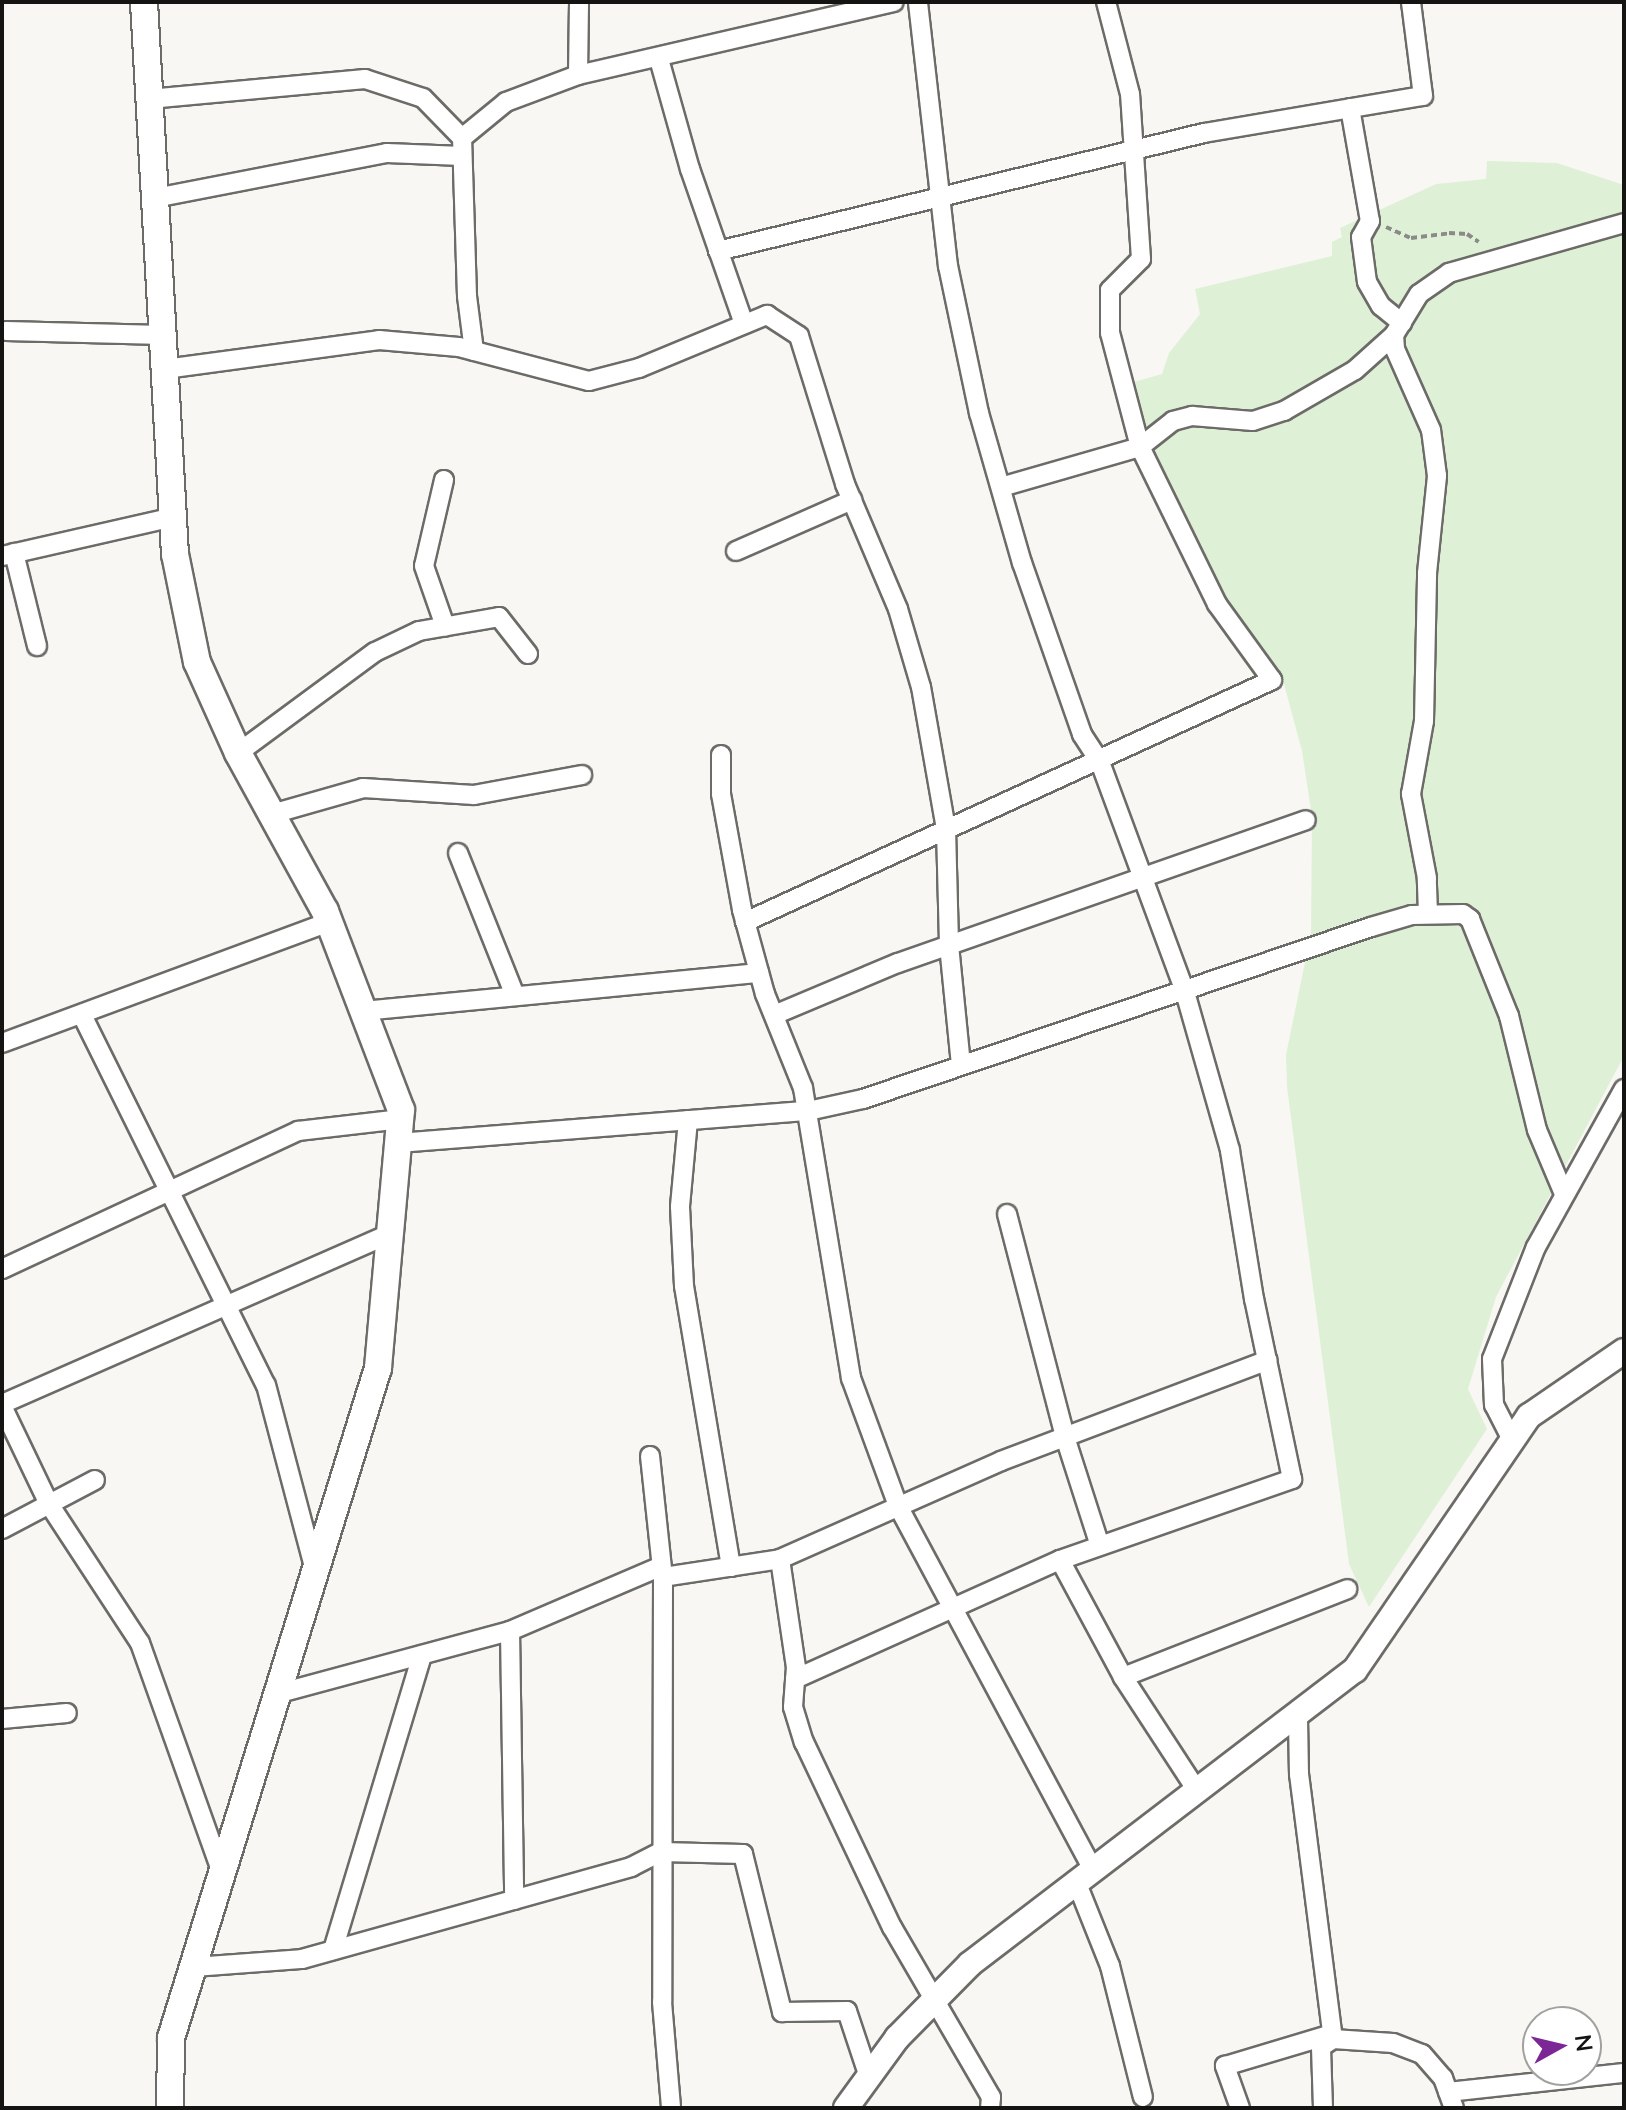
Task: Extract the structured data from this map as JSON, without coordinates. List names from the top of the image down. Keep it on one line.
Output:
{"north":"right"}
